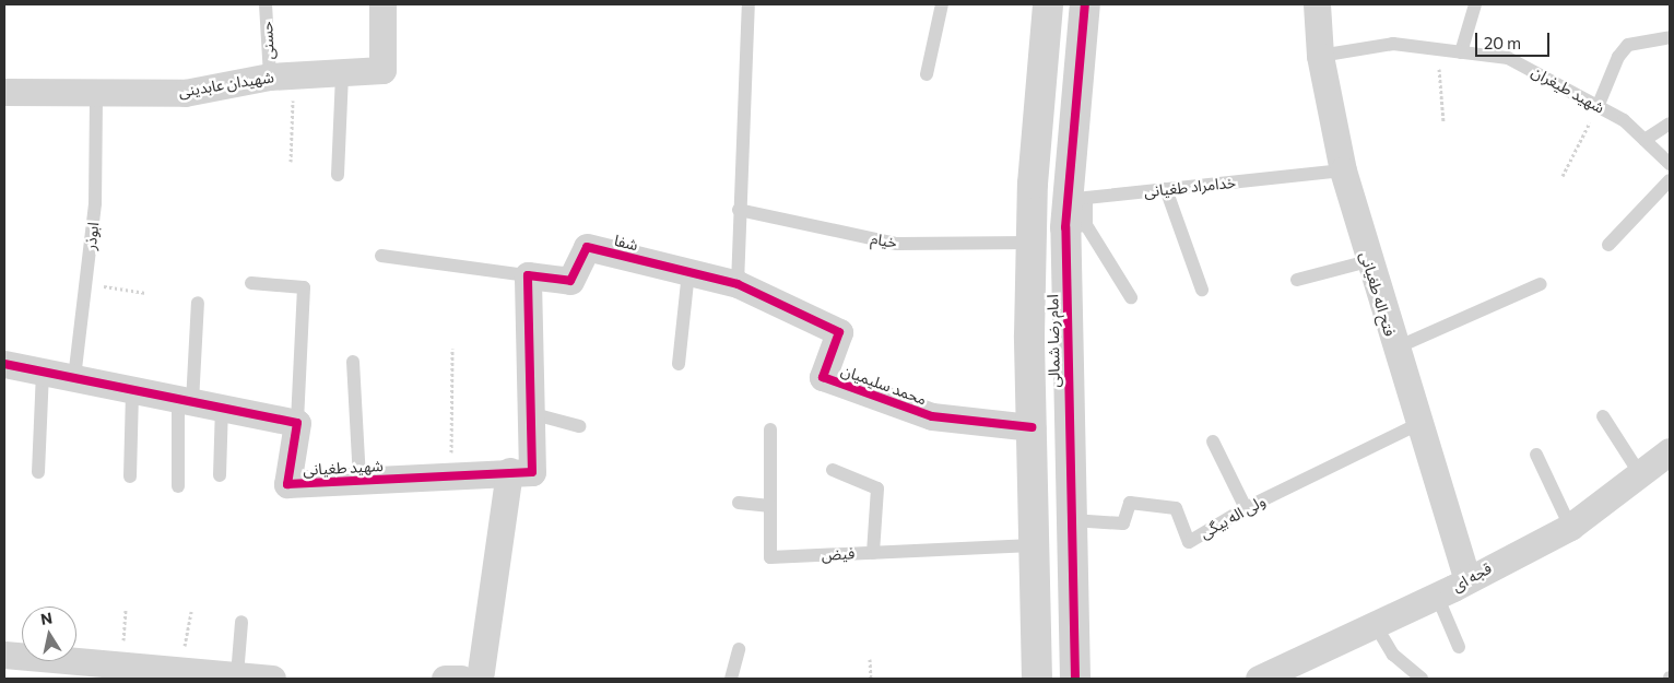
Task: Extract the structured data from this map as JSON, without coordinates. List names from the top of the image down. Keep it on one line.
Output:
{"streets":{"street":["شهیدان عابدینی","شفا","فتح اله طغیانی","امام رضا شمالی","محمد سلیمیان","شهید طغیانی","قجه ای"],"lane":["حسنی","شهید طیغران","خدامراد طغیانی","ابوذر","خیام","ولی اله بیگی","فیض"]},"crossings":[["حسنی","شهیدان عابدینی"],["شهیدان عابدینی","ابوذر"],["شهید طیغران","فتح اله طغیانی"],["خدامراد طغیانی","فتح اله طغیانی"],["خدامراد طغیانی","امام رضا شمالی"],["خیام","امام رضا شمالی"],["شفا","محمد سلیمیان"],["شفا","شهید طغیانی"],["فتح اله طغیانی","ولی اله بیگی"],["فتح اله طغیانی","قجه ای"],["امام رضا شمالی","محمد سلیمیان"],["امام رضا شمالی","ولی اله بیگی"],["امام رضا شمالی","فیض"]],"scale_bar":"20 m","north":"top"}
